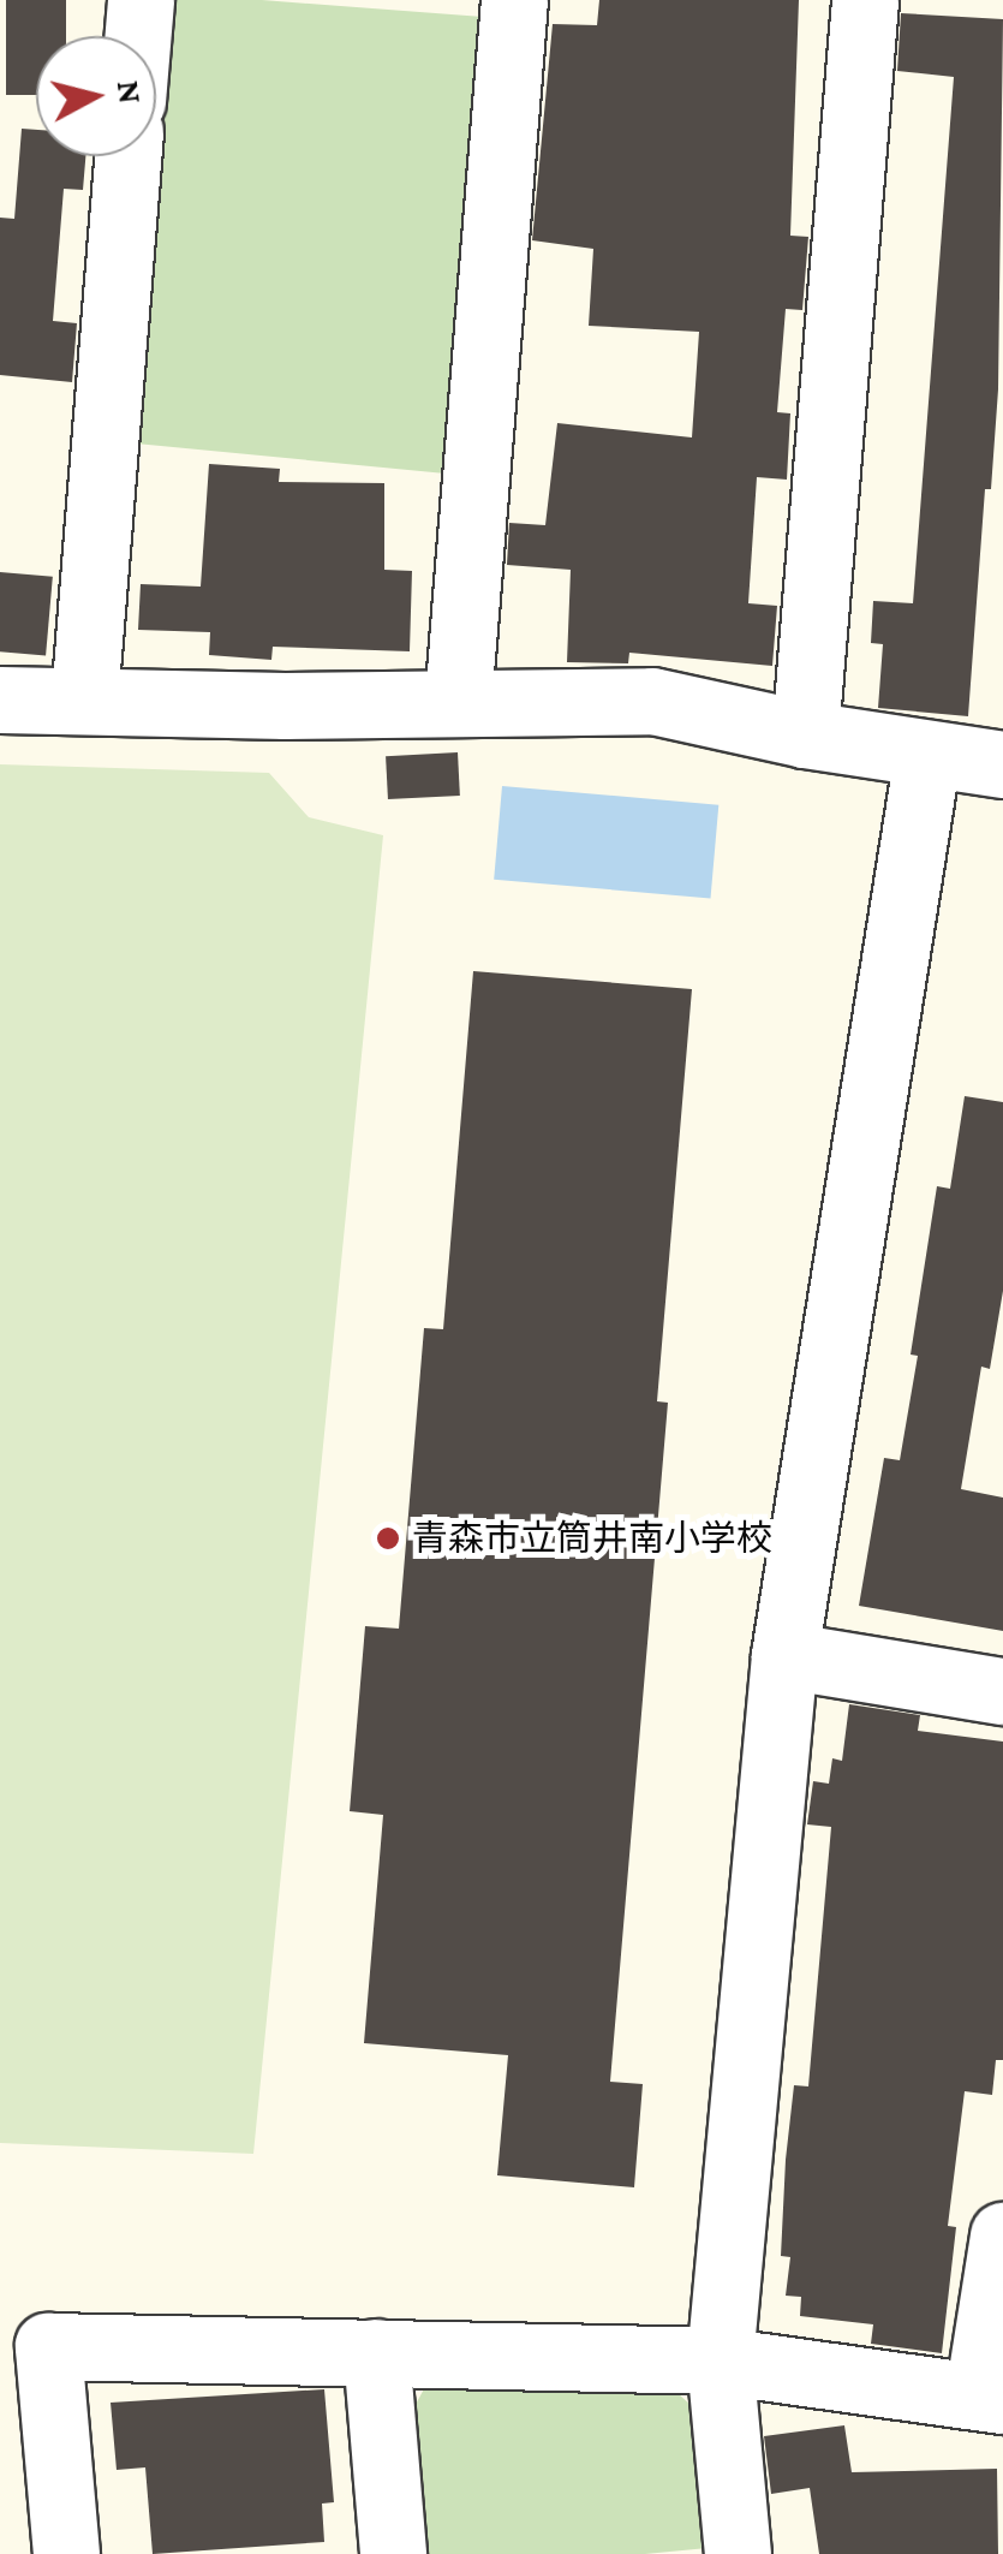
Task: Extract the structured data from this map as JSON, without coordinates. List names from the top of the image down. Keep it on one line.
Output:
{"places":["青森市立筒井南小学校"],"north":"right"}
